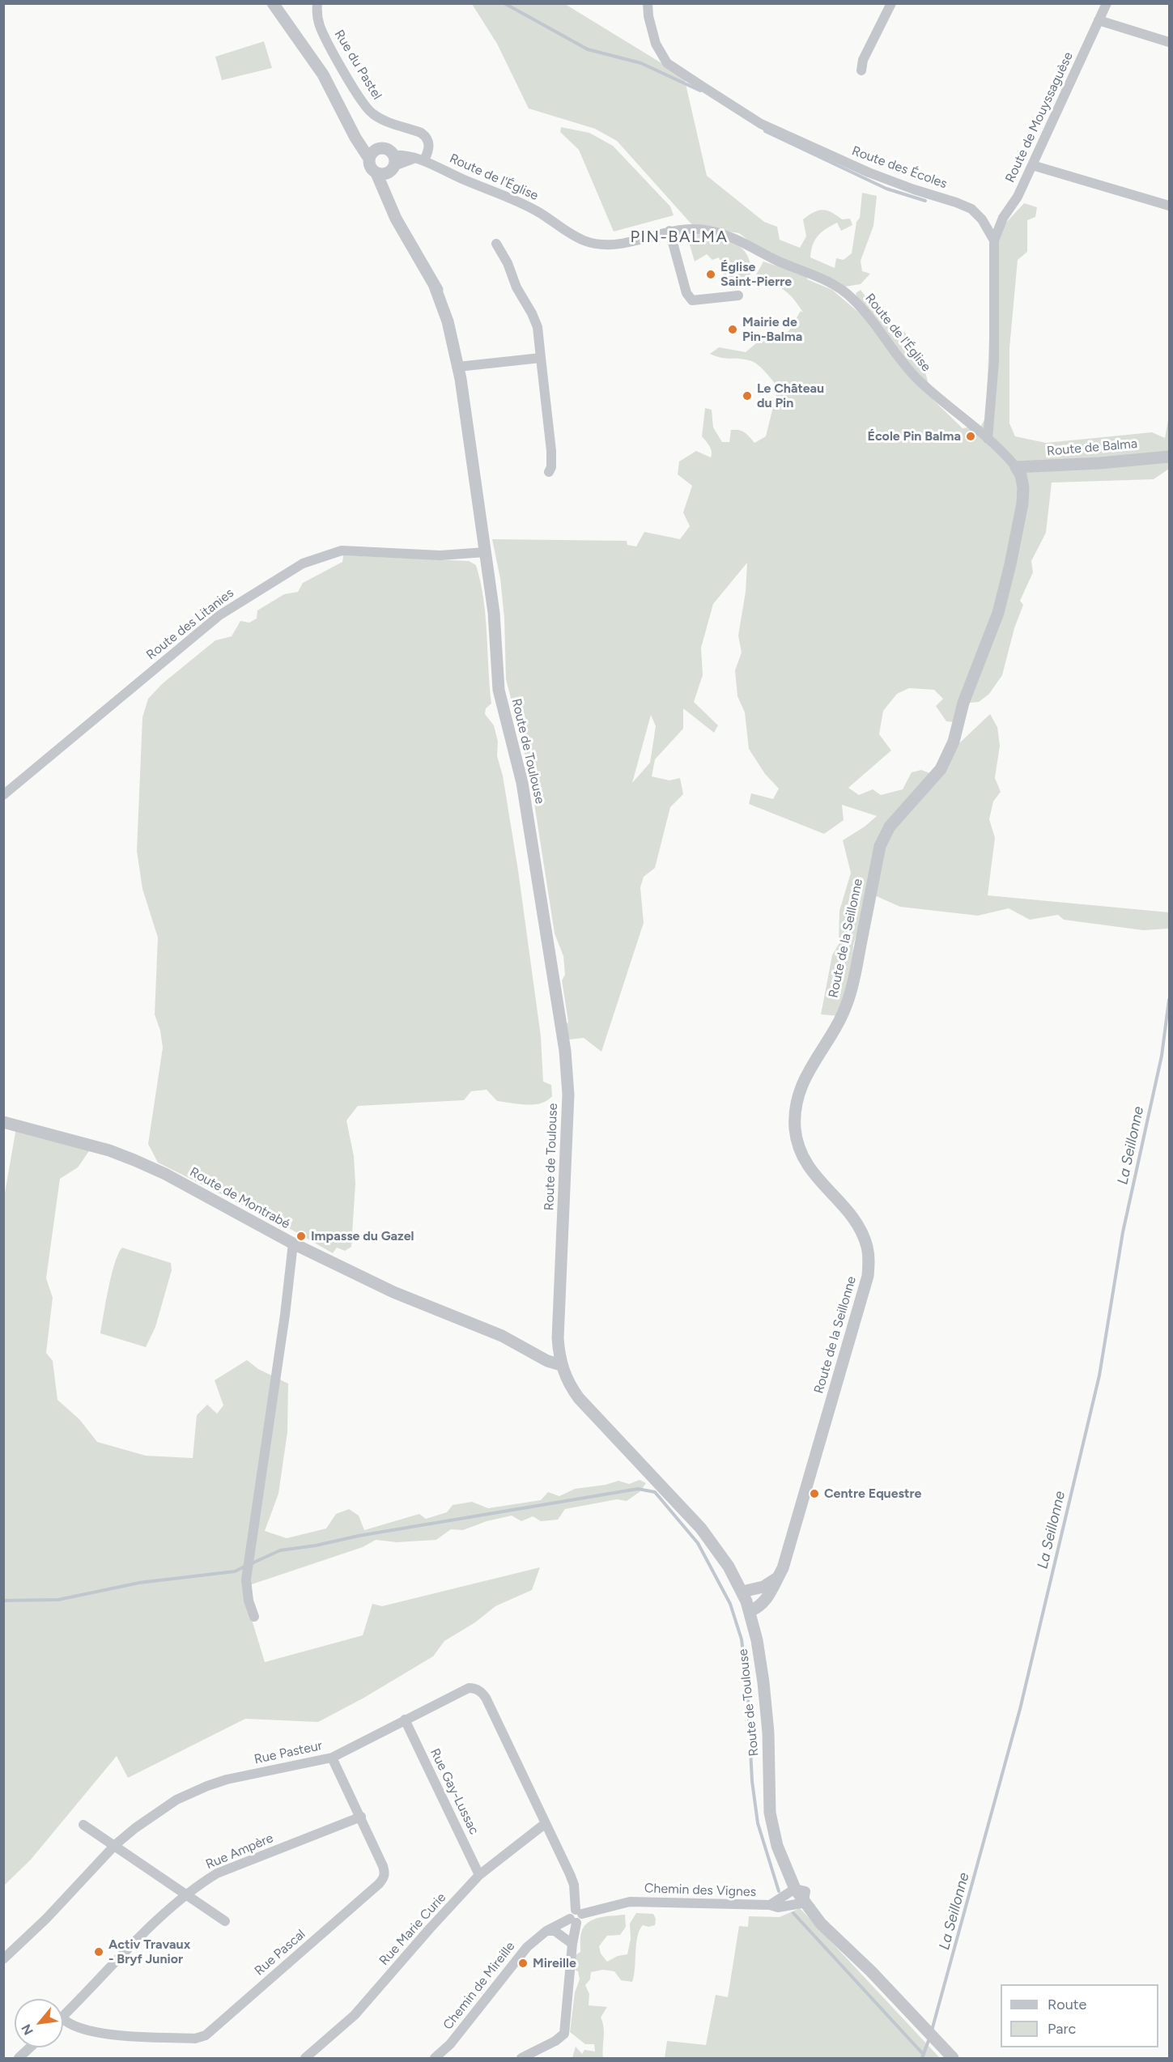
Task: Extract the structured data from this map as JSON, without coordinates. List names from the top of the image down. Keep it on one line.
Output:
{"streets":{"street":["Rue du Pastel","Route de Mouyssaguèse","Route des Écoles","Route de l'Église","Route de Balma","Route des Litanies","Route de Toulouse","Route de la Seillonne","Route de Montrabé","Rue Pasteur","Rue Gay-Lussac","Rue Ampère","Chemin des Vignes","Rue Marie Curie","Rue Pascal","Chemin de Mireille"]},"crossings":[["Rue du Pastel","Route de l'Église"],["Route de Mouyssaguèse","Route des Écoles"],["Route des Écoles","Route de l'Église"],["Route de l'Église","Route de Balma"],["Route de l'Église","Route de la Seillonne"],["Route de Balma","Route de la Seillonne"],["Route des Litanies","Route de Toulouse"],["Route de Toulouse","Route de la Seillonne"],["Route de Toulouse","Route de Montrabé"],["Route de Toulouse","Chemin des Vignes"],["Rue Pasteur","Rue Gay-Lussac"],["Rue Pasteur","Rue Marie Curie"],["Rue Pasteur","Rue Pascal"],["Rue Gay-Lussac","Rue Marie Curie"],["Rue Ampère","Rue Pascal"]],"districts":["PIN-BALMA"],"water":["La Seillonne"],"places":["Église Saint-Pierre","Mairie de Pin-Balma","Le Château du Pin","École Pin Balma","Impasse du Gazel","Centre Equestre","Activ Travaux - Bryf Junior","Mireille"],"legend":["Route","Parc"],"north":"bottom left"}
